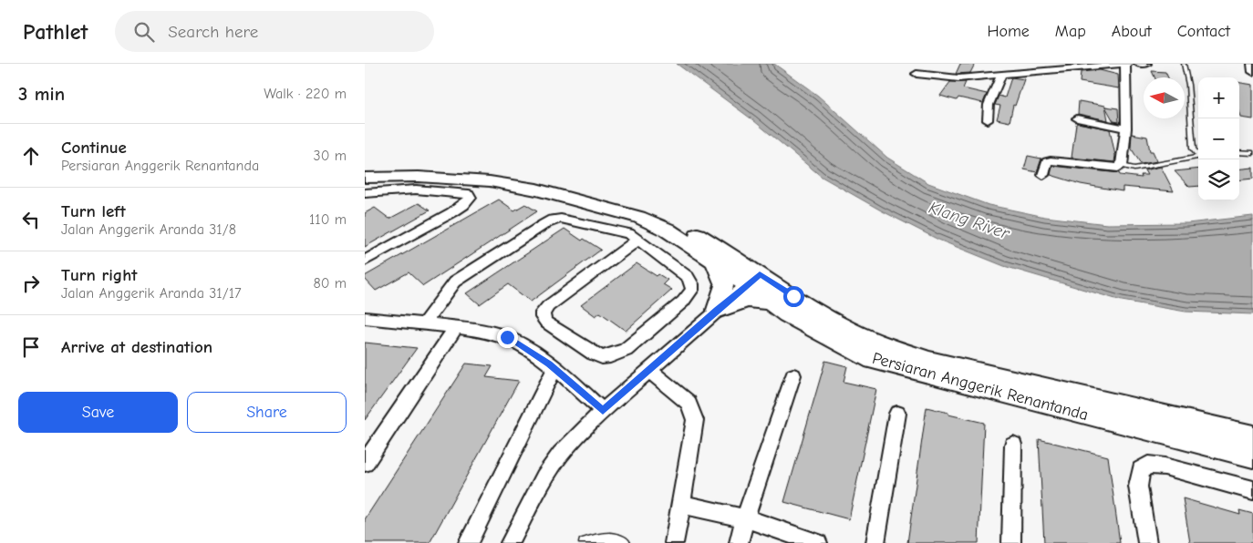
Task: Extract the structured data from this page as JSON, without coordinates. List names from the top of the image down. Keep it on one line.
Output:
{"streets":{"main road":["Persiaran Anggerik Renantanda"]},"water":["Klang River"],"north":"left","page":{"header":"Pathlet","search":"Search here","nav":["Home","Map","About","Contact"],"heading":["3 min","Walk · 220 m"],"map_buttons":["+","−"],"list":[["Continue","Persiaran Anggerik Renantanda","30 m"],["Turn left","Jalan Anggerik Aranda 31/8","110 m"],["Turn right","Jalan Anggerik Aranda 31/17","80 m"],"Arrive at destination"],"buttons":["Save","Share"]}}
